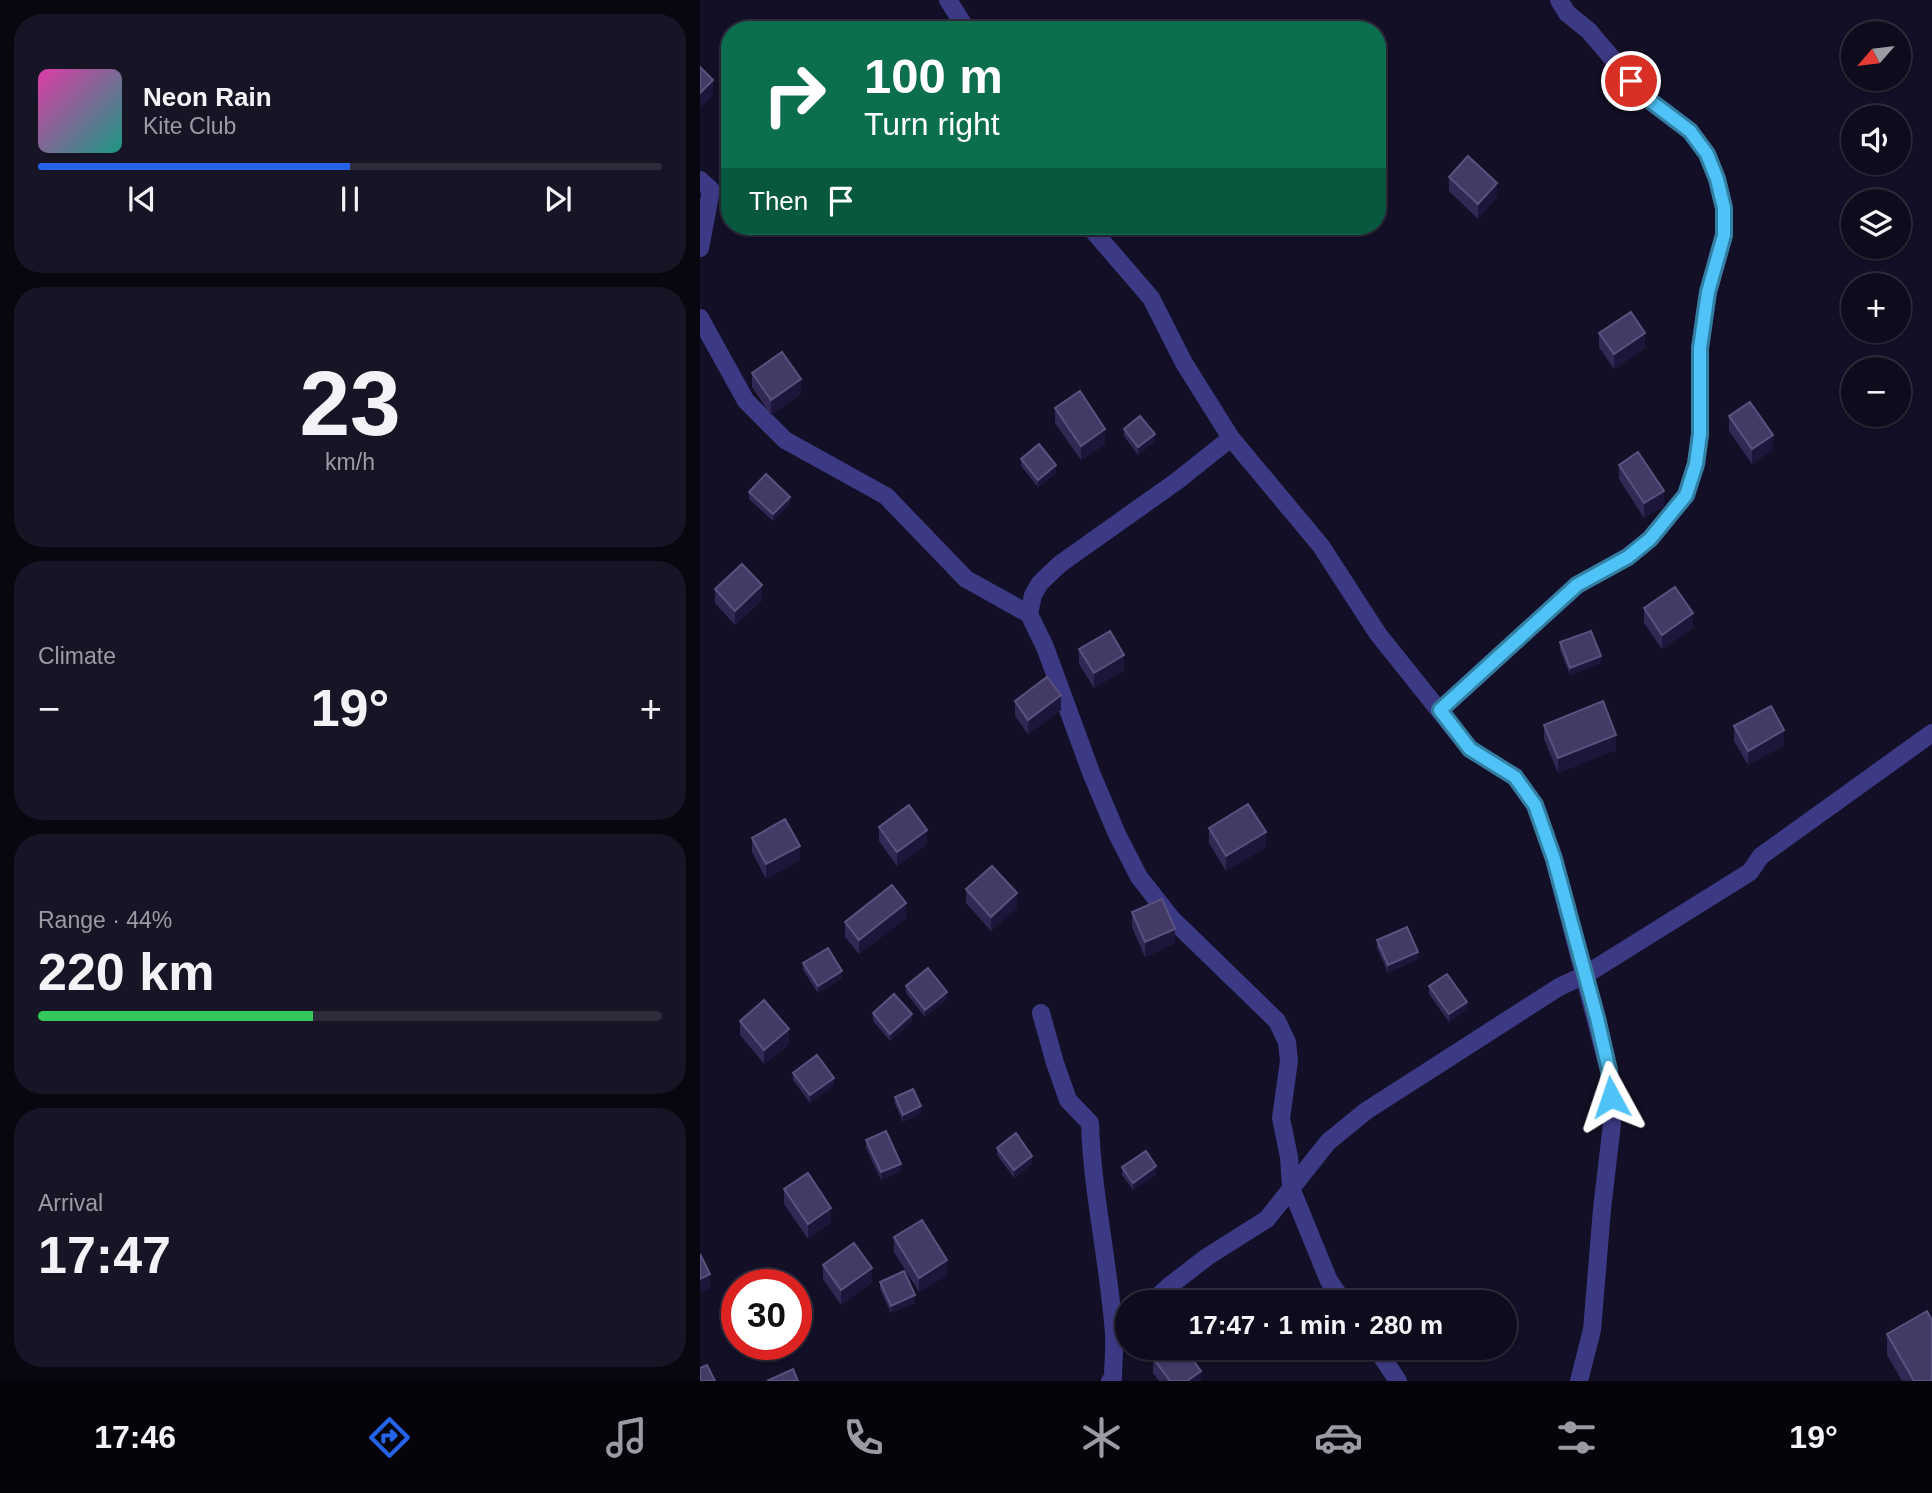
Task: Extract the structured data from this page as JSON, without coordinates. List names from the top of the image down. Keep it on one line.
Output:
{"north":"bottom left","page":{"map_buttons":["+","−"],"turn":["100 m","Turn right"],"song":["Neon Rain","Kite Club"],"then":"Then","tile":[["23","km/h"],"Climate",["Range · 44%","220 km"],["Arrival","17:47"]],"heat":["−","19°","+"],"limit":"30","trip":"17:47 · 1 min · 280 m","tabs":["17:46","19°"]}}
